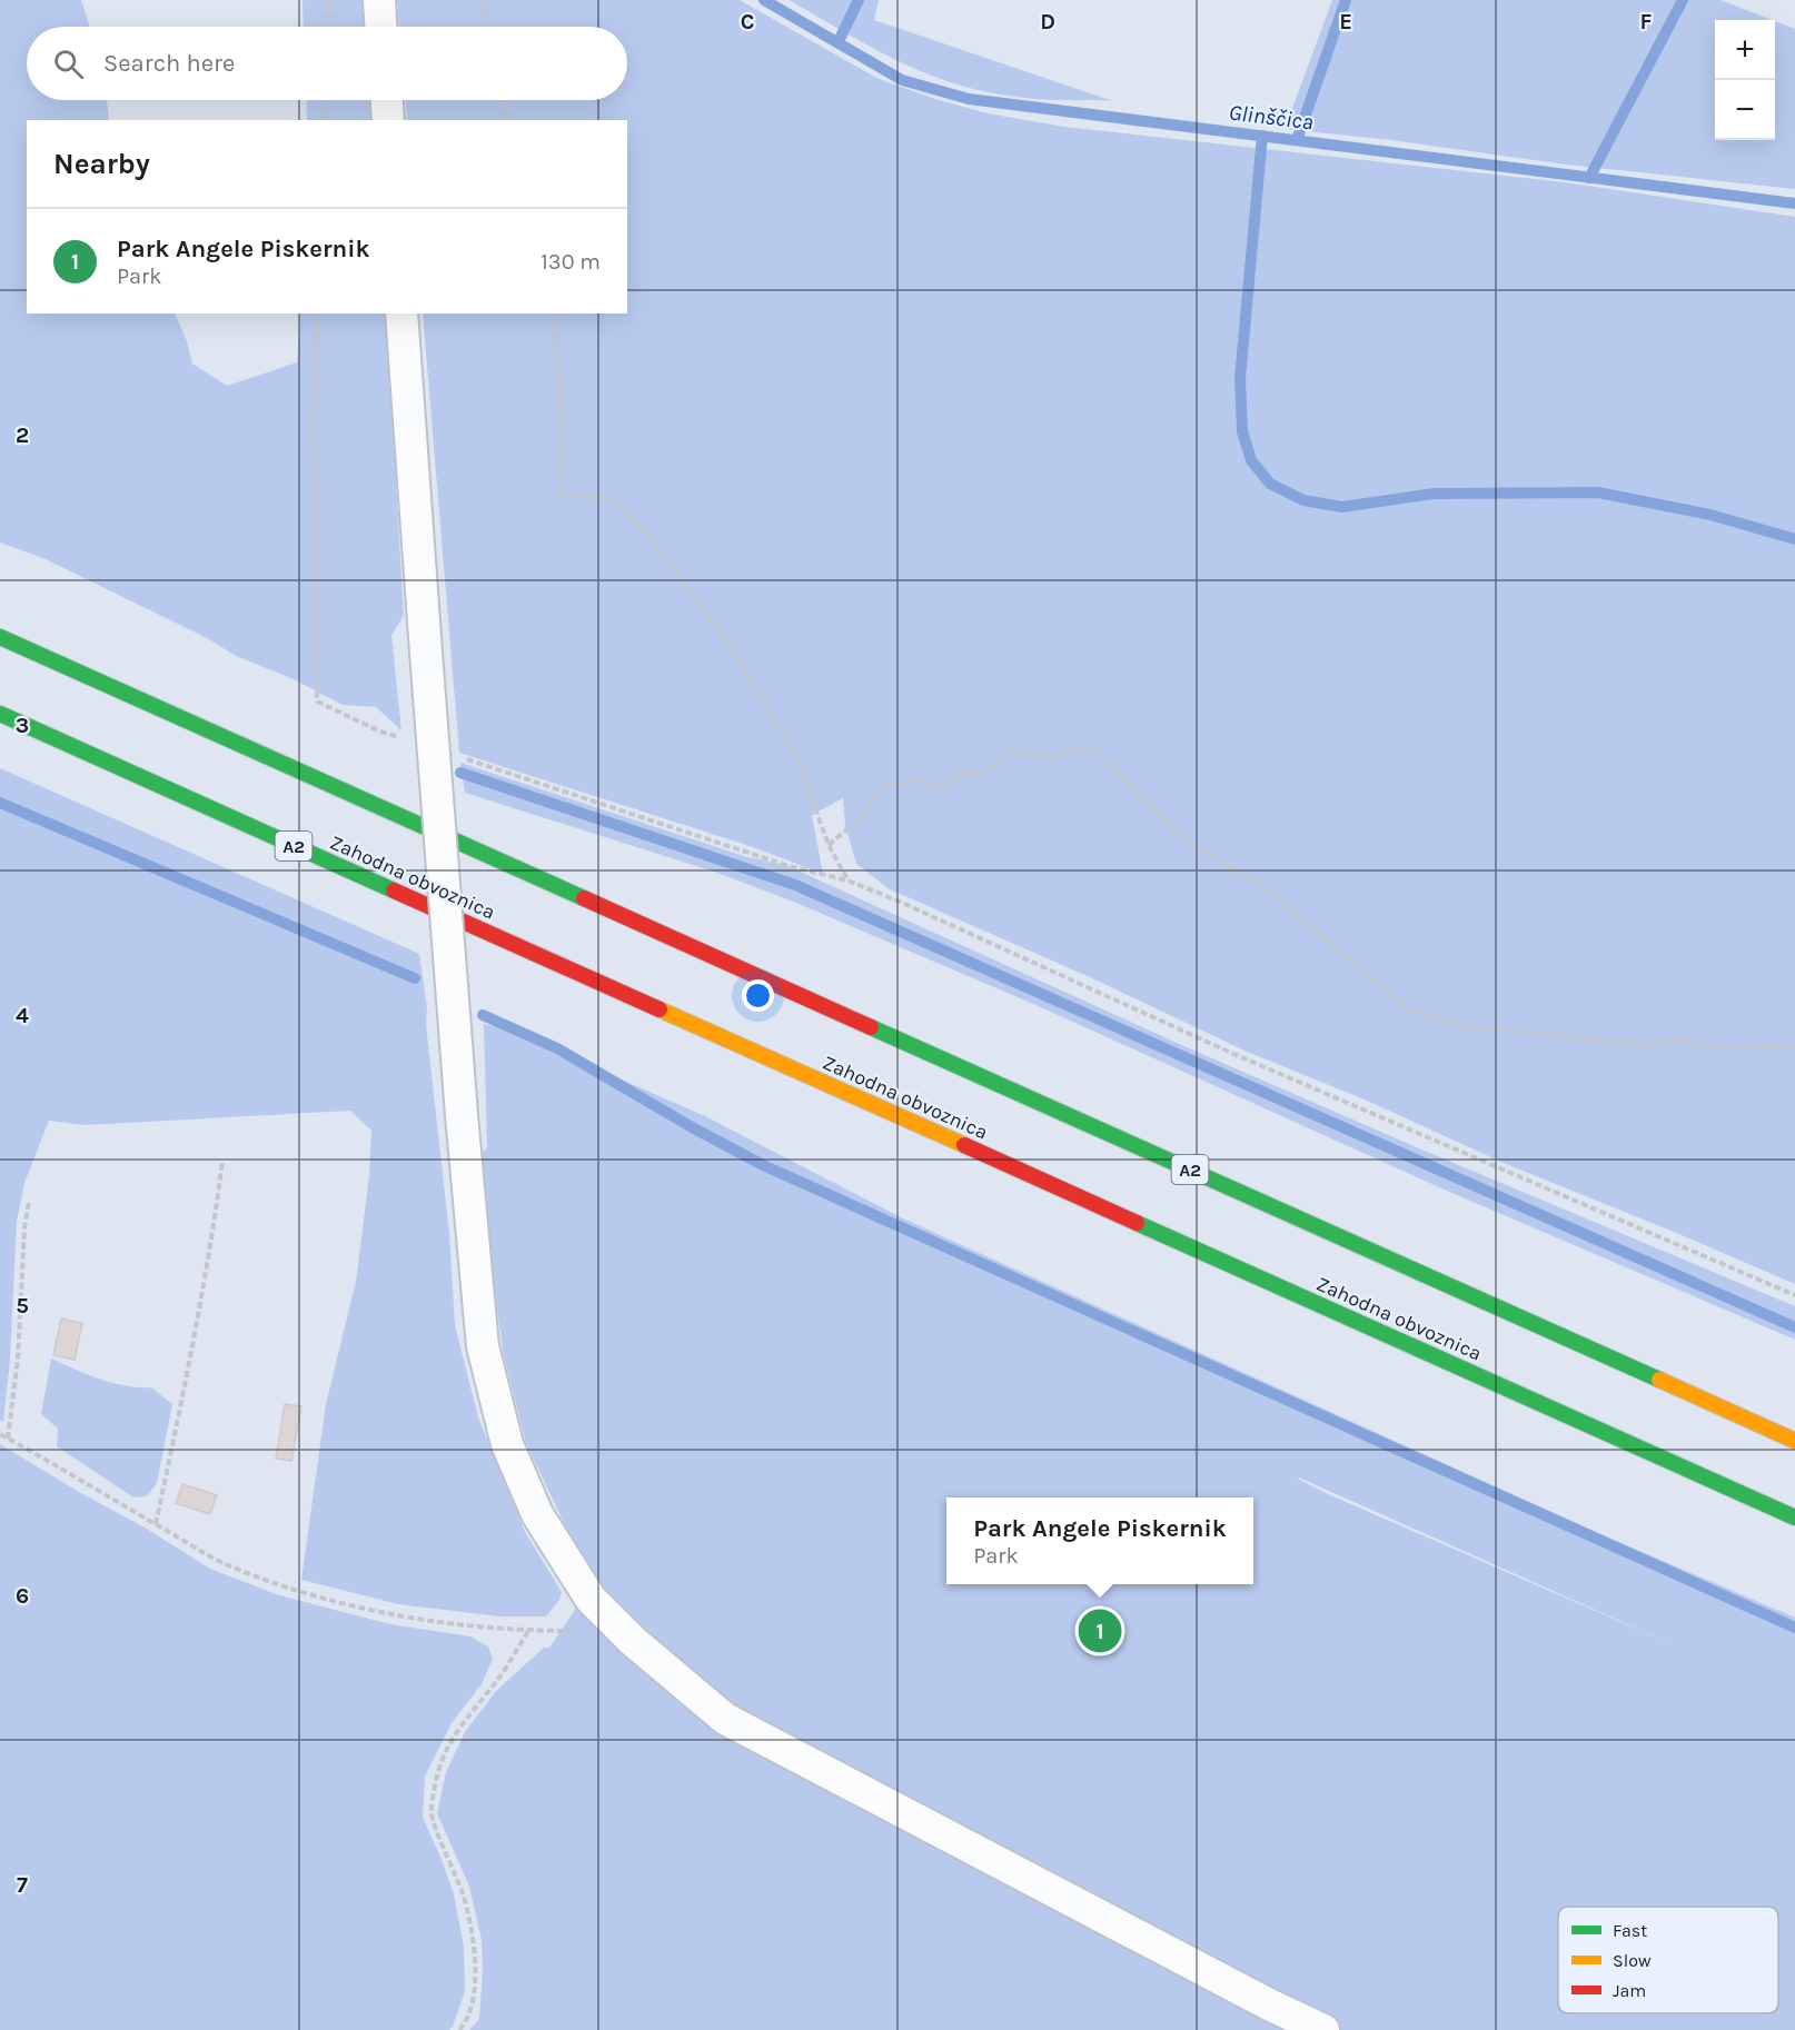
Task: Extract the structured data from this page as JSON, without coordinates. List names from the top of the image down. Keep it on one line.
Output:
{"streets":{"highway":["A2","Zahodna obvoznica"]},"water":["Glinščica"],"legend":["Fast","Slow","Jam"],"page":{"map_buttons":["+","−"],"search":"Search here","heading":"Nearby","list":[{"mark":"1","name":"Park Angele Piskernik","note":"Park","value":"130 m"}],"popup":["Park Angele Piskernik","Park"],"pins":"1"},"grid":{"columns":["C","D","E","F"],"rows":["2","3","4","5","6","7"]}}
